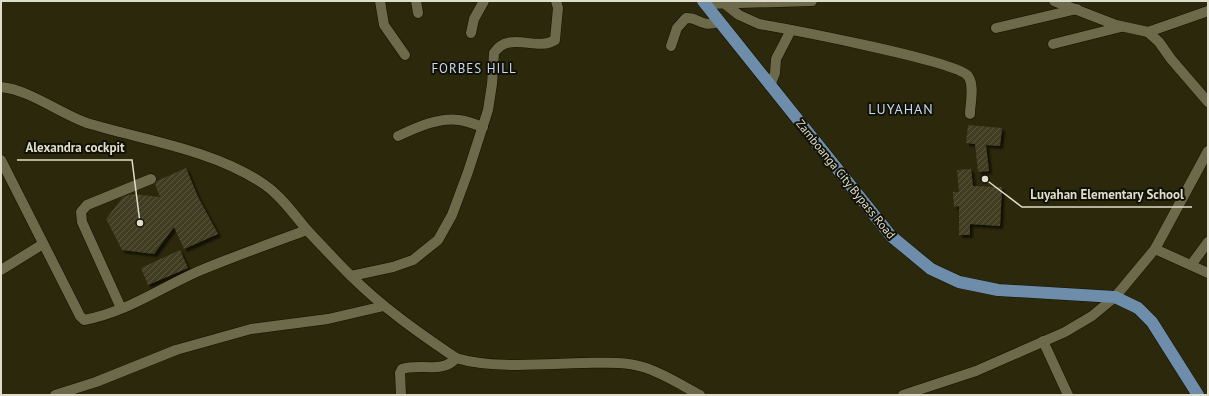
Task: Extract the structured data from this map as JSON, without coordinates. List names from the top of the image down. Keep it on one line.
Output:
{"streets":{"main road":["Zamboanga City Bypass Road"]},"districts":["FORBES HILL","LUYAHAN"],"places":["Luyahan Elementary School","Alexandra cockpit"]}
